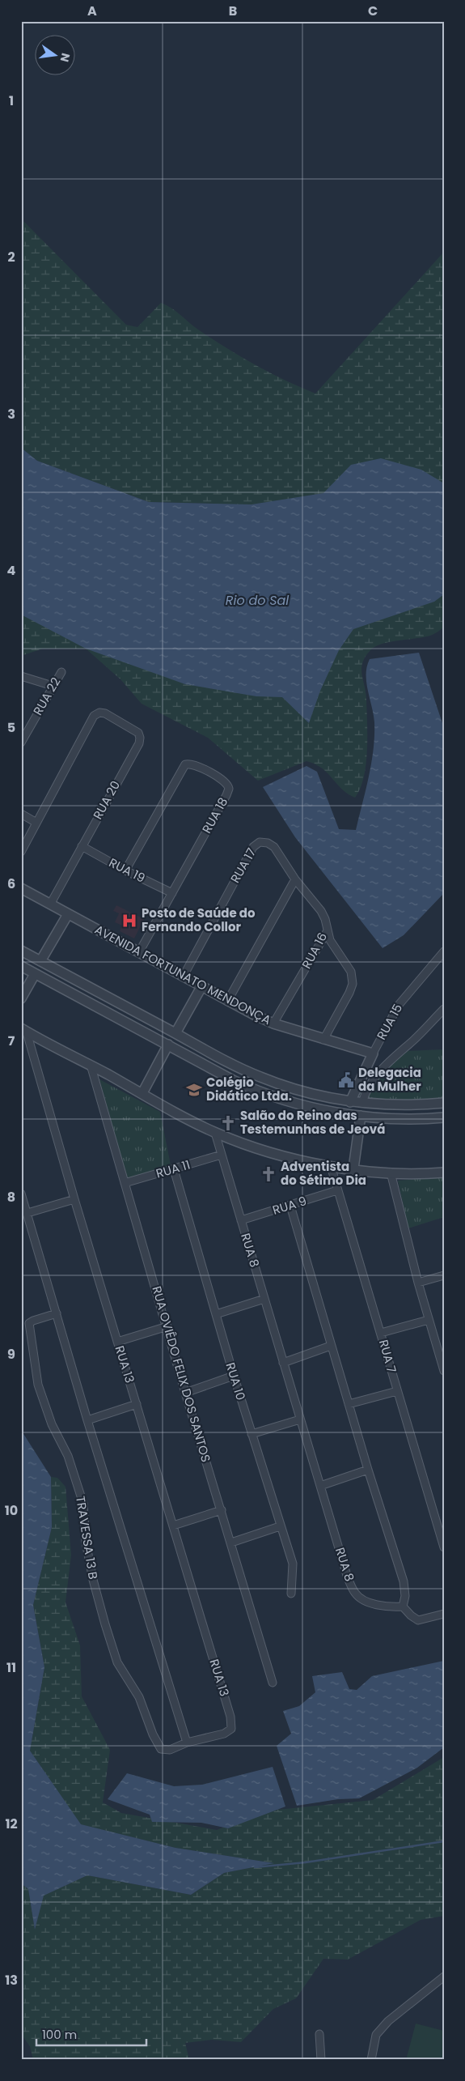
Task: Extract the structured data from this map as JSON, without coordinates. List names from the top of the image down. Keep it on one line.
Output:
{"streets":{"street":["RUA 22","RUA 20","RUA 18","RUA 17","RUA 19","RUA 16","AVENIDA FORTUNATO MENDONÇA","RUA 15","RUA 11","RUA 9","RUA 8","RUA 7","RUA 13","RUA OVIÊDO FELIX DOS SANTOS","RUA 10","TRAVESSA 13 B"]},"crossings":[["RUA 20","RUA 19"],["RUA 20","AVENIDA FORTUNATO MENDONÇA"],["RUA 18","RUA 19"],["RUA 18","AVENIDA FORTUNATO MENDONÇA"],["RUA 17","RUA 16"],["RUA 17","AVENIDA FORTUNATO MENDONÇA"],["RUA 16","AVENIDA FORTUNATO MENDONÇA"],["AVENIDA FORTUNATO MENDONÇA","RUA 15"],["RUA 11","RUA 8"],["RUA 11","RUA OVIÊDO FELIX DOS SANTOS"],["RUA 11","RUA 10"],["RUA 9","RUA 8"],["RUA 9","RUA 7"],["RUA 13","TRAVESSA 13 B"]],"water":["Rio do Sal"],"places":{"hospital":["Posto de Saúde do Fernando Collor"],"public building":["Delegacia da Mulher"],"school or university":["Colégio Didático Ltda."],"church":["Salão do Reino das Testemunhas de Jeová","Adventista do Sétimo Dia"]},"scale_bar":"100 m","north":"right","grid":{"columns":["A","B","C"],"rows":["1","2","3","4","5","6","7","8","9","10","11","12","13"]}}
